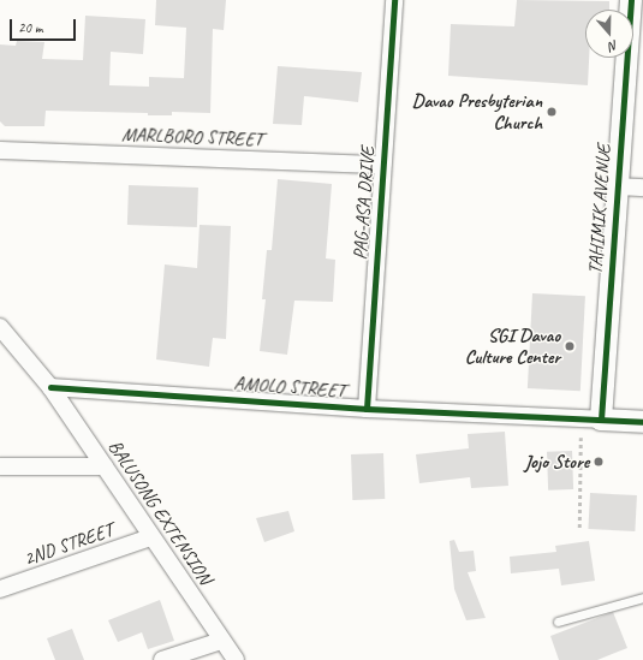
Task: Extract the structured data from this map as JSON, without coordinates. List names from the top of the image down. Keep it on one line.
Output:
{"streets":{"street":["MARLBORO STREET","PAG-ASA DRIVE","TAHIMIK AVENUE","AMOLO STREET","BALUSONG EXTENSION","2ND STREET"]},"crossings":[["MARLBORO STREET","PAG-ASA DRIVE"],["PAG-ASA DRIVE","AMOLO STREET"],["TAHIMIK AVENUE","AMOLO STREET"],["AMOLO STREET","BALUSONG EXTENSION"],["BALUSONG EXTENSION","2ND STREET"]],"places":["Davao Presbyterian Church","SGI Davao Culture Center","Jojo Store"],"scale_bar":"20 m","north":"bottom"}
